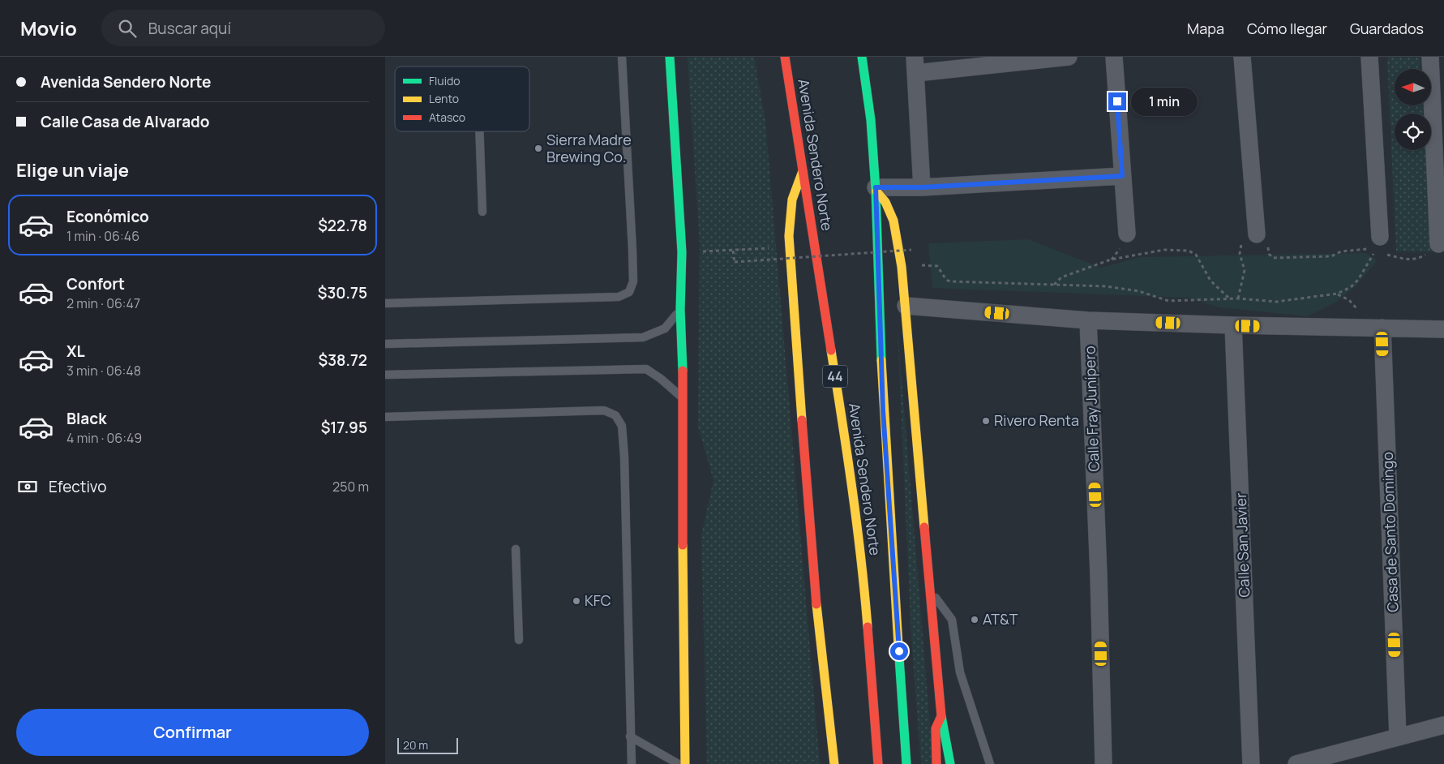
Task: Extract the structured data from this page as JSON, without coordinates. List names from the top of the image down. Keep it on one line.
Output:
{"streets":{"main road":["Avenida Sendero Norte","44"],"street":["Calle Fray Junípero","Casa de Santo Domingo","Calle San Javier"]},"places":["Sierra Madre Brewing Co.","Rivero Renta","KFC","AT&T"],"legend":["Fluido","Lento","Atasco"],"scale_bar":"20 m","north":"left","page":{"header":"Movio","search":"Buscar aquí","nav":["Mapa","Cómo llegar","Guardados"],"banner":["Avenida Sendero Norte","Calle Casa de Alvarado"],"bubble":"1 min","heading":"Elige un viaje","list":[{"name":"Económico","note":"1 min · 06:46","value":"$22.78"},{"name":"Confort","note":"2 min · 06:47","value":"$30.75"},{"name":"XL","note":"3 min · 06:48","value":"$38.72"},{"name":"Black","note":"4 min · 06:49","value":"$17.95"}],"pay":["Efectivo","250 m"],"buttons":"Confirmar","scale":"20 m"}}
